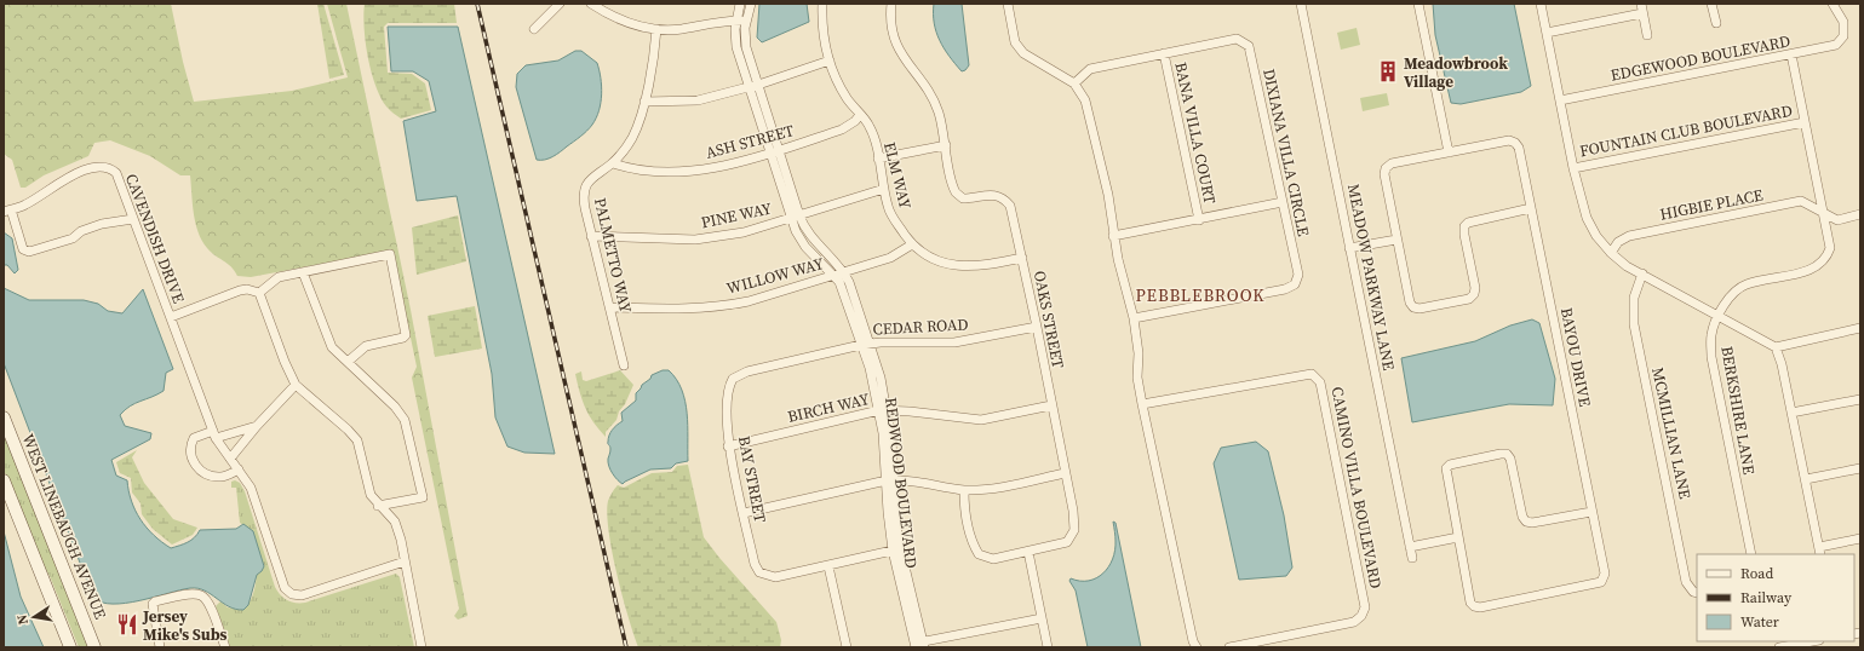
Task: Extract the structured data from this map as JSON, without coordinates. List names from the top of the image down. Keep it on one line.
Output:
{"streets":{"main road":["WEST LINEBAUGH AVENUE"],"street":["EDGEWOOD BOULEVARD","FOUNTAIN CLUB BOULEVARD","BANA VILLA COURT","ASH STREET","DIXIANA VILLA CIRCLE","ELM WAY","HIGBIE PLACE","PINE WAY","CAVENDISH DRIVE","PALMETTO WAY","WILLOW WAY","MEADOW PARKWAY LANE","OAKS STREET","CEDAR ROAD","BAYOU DRIVE","BIRCH WAY","BERKSHIRE LANE","MCMILLIAN LANE","BAY STREET","REDWOOD BOULEVARD","CAMINO VILLA BOULEVARD"]},"crossings":[["EDGEWOOD BOULEVARD","BERKSHIRE LANE"],["FOUNTAIN CLUB BOULEVARD","BERKSHIRE LANE"],["BANA VILLA COURT","DIXIANA VILLA CIRCLE"],["ASH STREET","ELM WAY"],["ASH STREET","PALMETTO WAY"],["ASH STREET","REDWOOD BOULEVARD"],["ELM WAY","PINE WAY"],["ELM WAY","WILLOW WAY"],["ELM WAY","OAKS STREET"],["HIGBIE PLACE","BERKSHIRE LANE"],["PINE WAY","PALMETTO WAY"],["PINE WAY","REDWOOD BOULEVARD"],["PALMETTO WAY","WILLOW WAY"],["WILLOW WAY","REDWOOD BOULEVARD"],["OAKS STREET","CEDAR ROAD"],["OAKS STREET","BIRCH WAY"],["CEDAR ROAD","BAY STREET"],["CEDAR ROAD","REDWOOD BOULEVARD"],["BIRCH WAY","BAY STREET"],["BIRCH WAY","REDWOOD BOULEVARD"],["BAY STREET","REDWOOD BOULEVARD"]],"districts":["PEBBLEBROOK"],"places":{"building":["Meadowbrook Village"],"restaurant":["Jersey Mike's Subs"]},"legend":["Road","Railway","Water"],"north":"left"}
